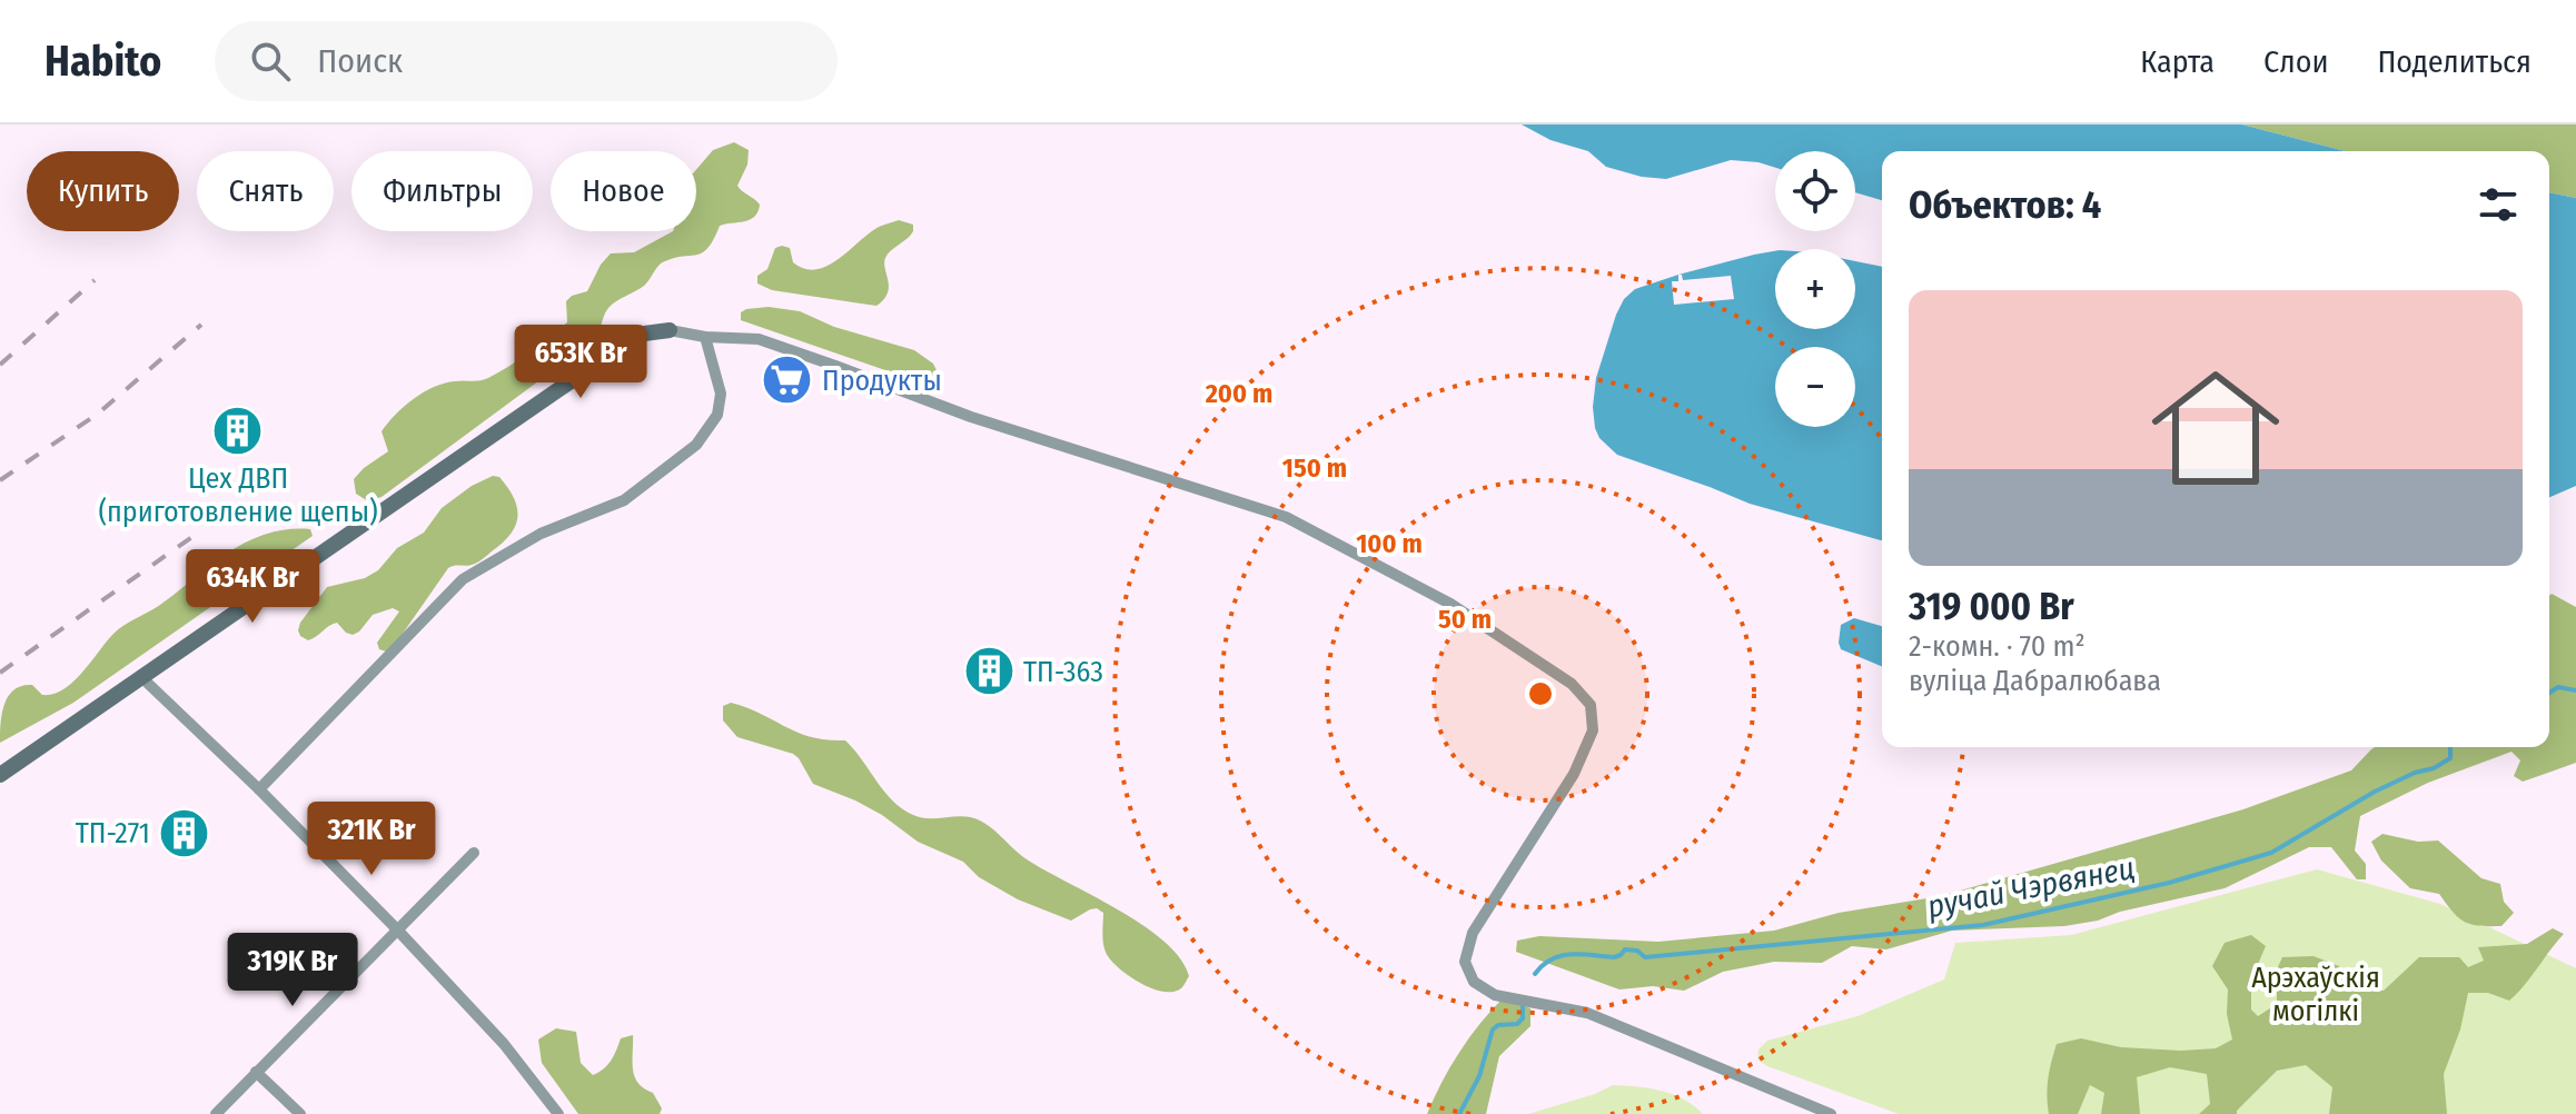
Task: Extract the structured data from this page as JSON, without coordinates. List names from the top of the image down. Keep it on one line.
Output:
{"water":["ручай Чэрвянец"],"parks":["Арэхаўскія могілкі"],"places":{"supermarket":["Продукты"],"building":["Цех ДВП (приготовление щепы)","ТП-363","ТП-271"]},"page":{"header":"Habito","search":"Поиск","nav":["Карта","Слои","Поделиться"],"map_buttons":["+","−"],"chip":["Купить","Снять","Фильтры","Новое"],"heading":"Объектов: 4","list":[{"name":"319 000 Br","note":"2-комн. · 70 m² · вуліца Дабралюбава"}],"price":["653K Br","634K Br","321K Br","319K Br"]},"rings":["200 m","150 m","100 m","50 m"]}
